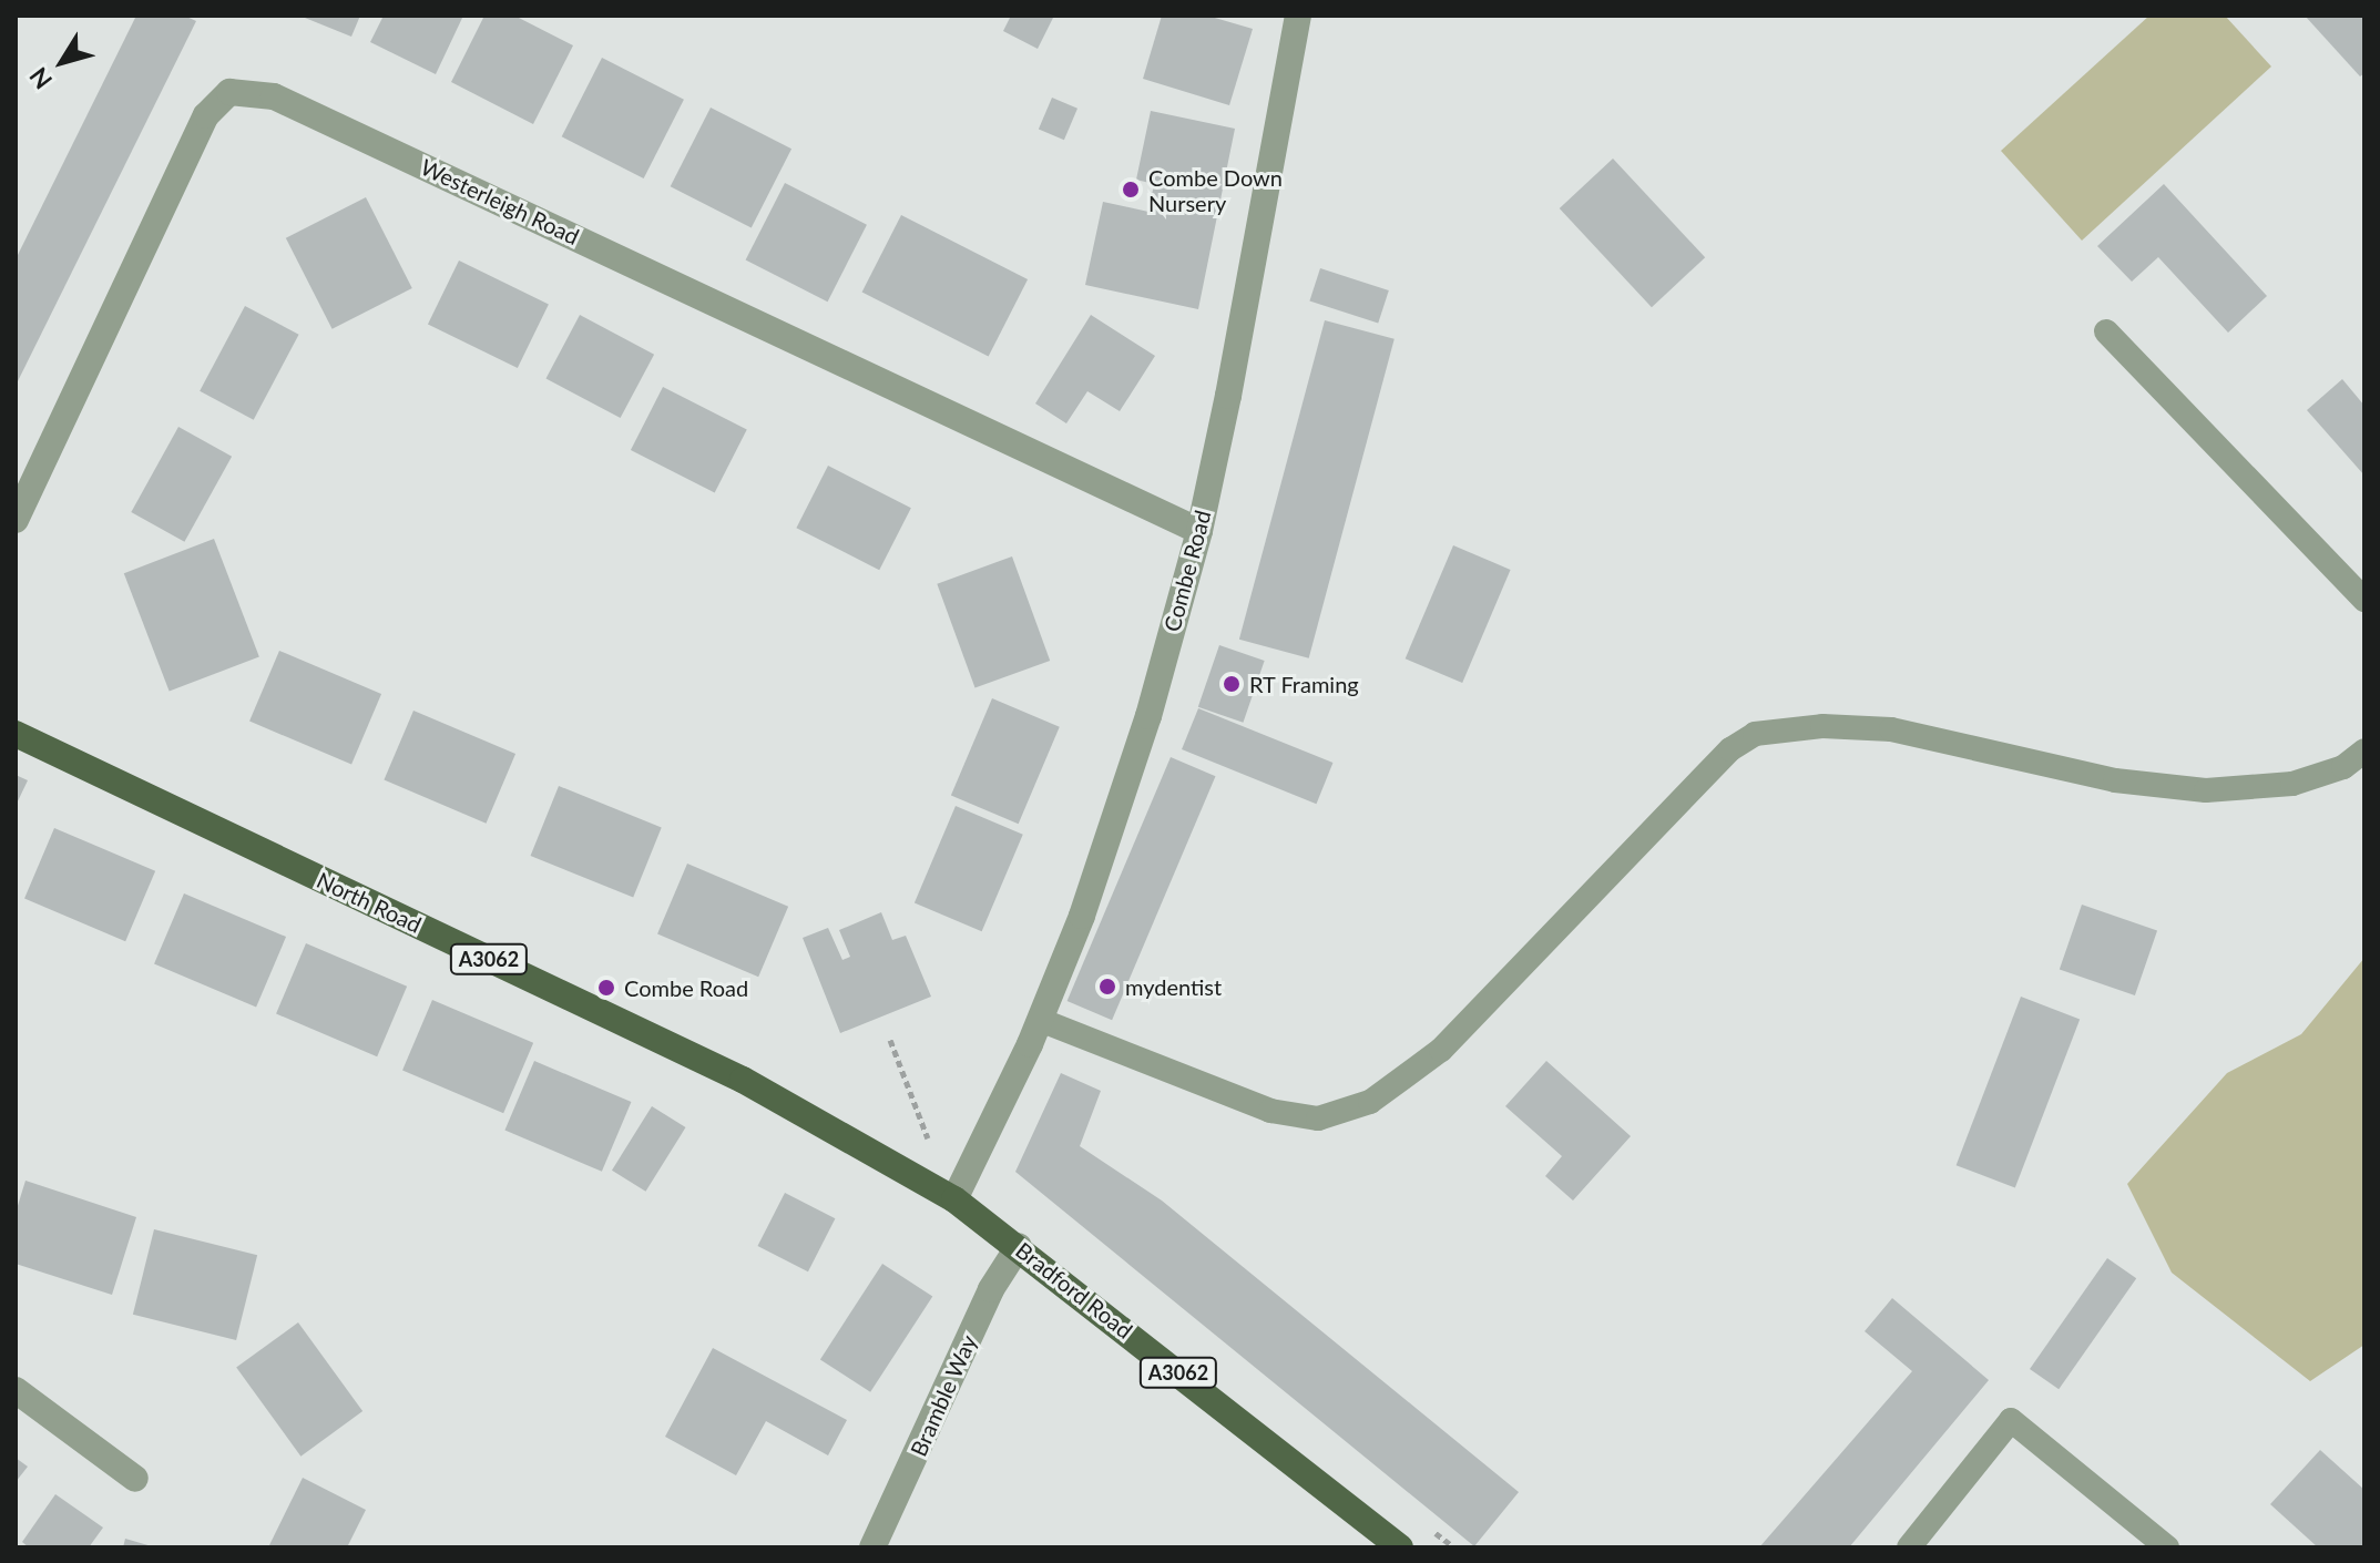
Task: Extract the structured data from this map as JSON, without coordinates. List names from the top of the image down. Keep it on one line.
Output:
{"streets":{"main road":["North Road","A3062","Bradford Road"],"street":["Westerleigh Road","Combe Road","Bramble Way"]},"crossings":[["Westerleigh Road","Combe Road"],["Combe Road","North Road"],["Combe Road","Bradford Road"],["North Road","Bradford Road"],["Bradford Road","Bramble Way"]],"places":["Combe Down Nursery","RT Framing","mydentist","Combe Road"],"north":"bottom left"}
